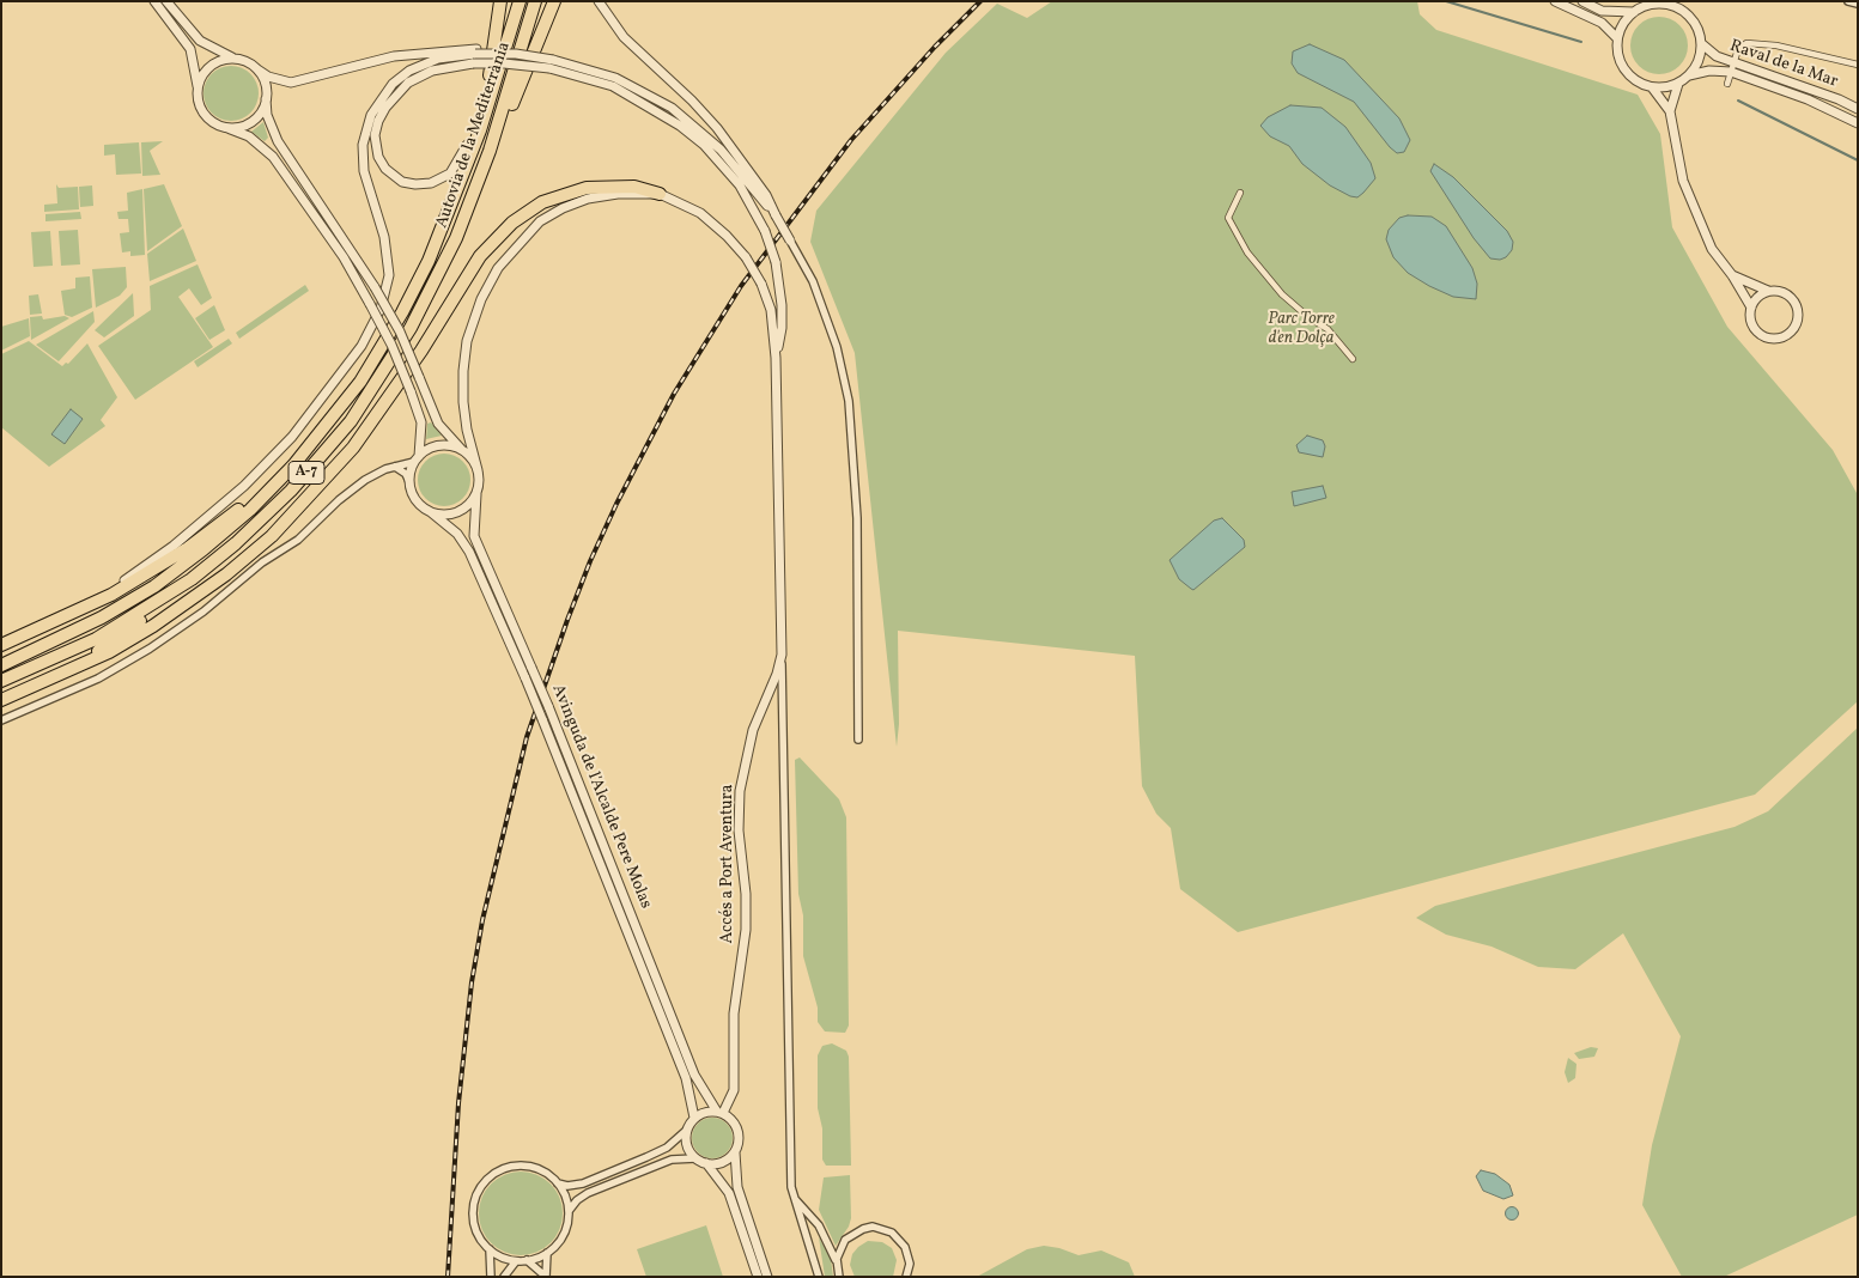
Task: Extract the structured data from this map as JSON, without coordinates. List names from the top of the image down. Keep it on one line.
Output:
{"streets":{"highway":["Autovia de la Mediterrània","A-7"],"street":["Raval de la Mar","Avinguda de l'Alcalde Pere Molas","Accés a Port Aventura"]},"crossings":[["Avinguda de l'Alcalde Pere Molas","Accés a Port Aventura"]],"parks":["Parc Torre d'en Dolça"]}
